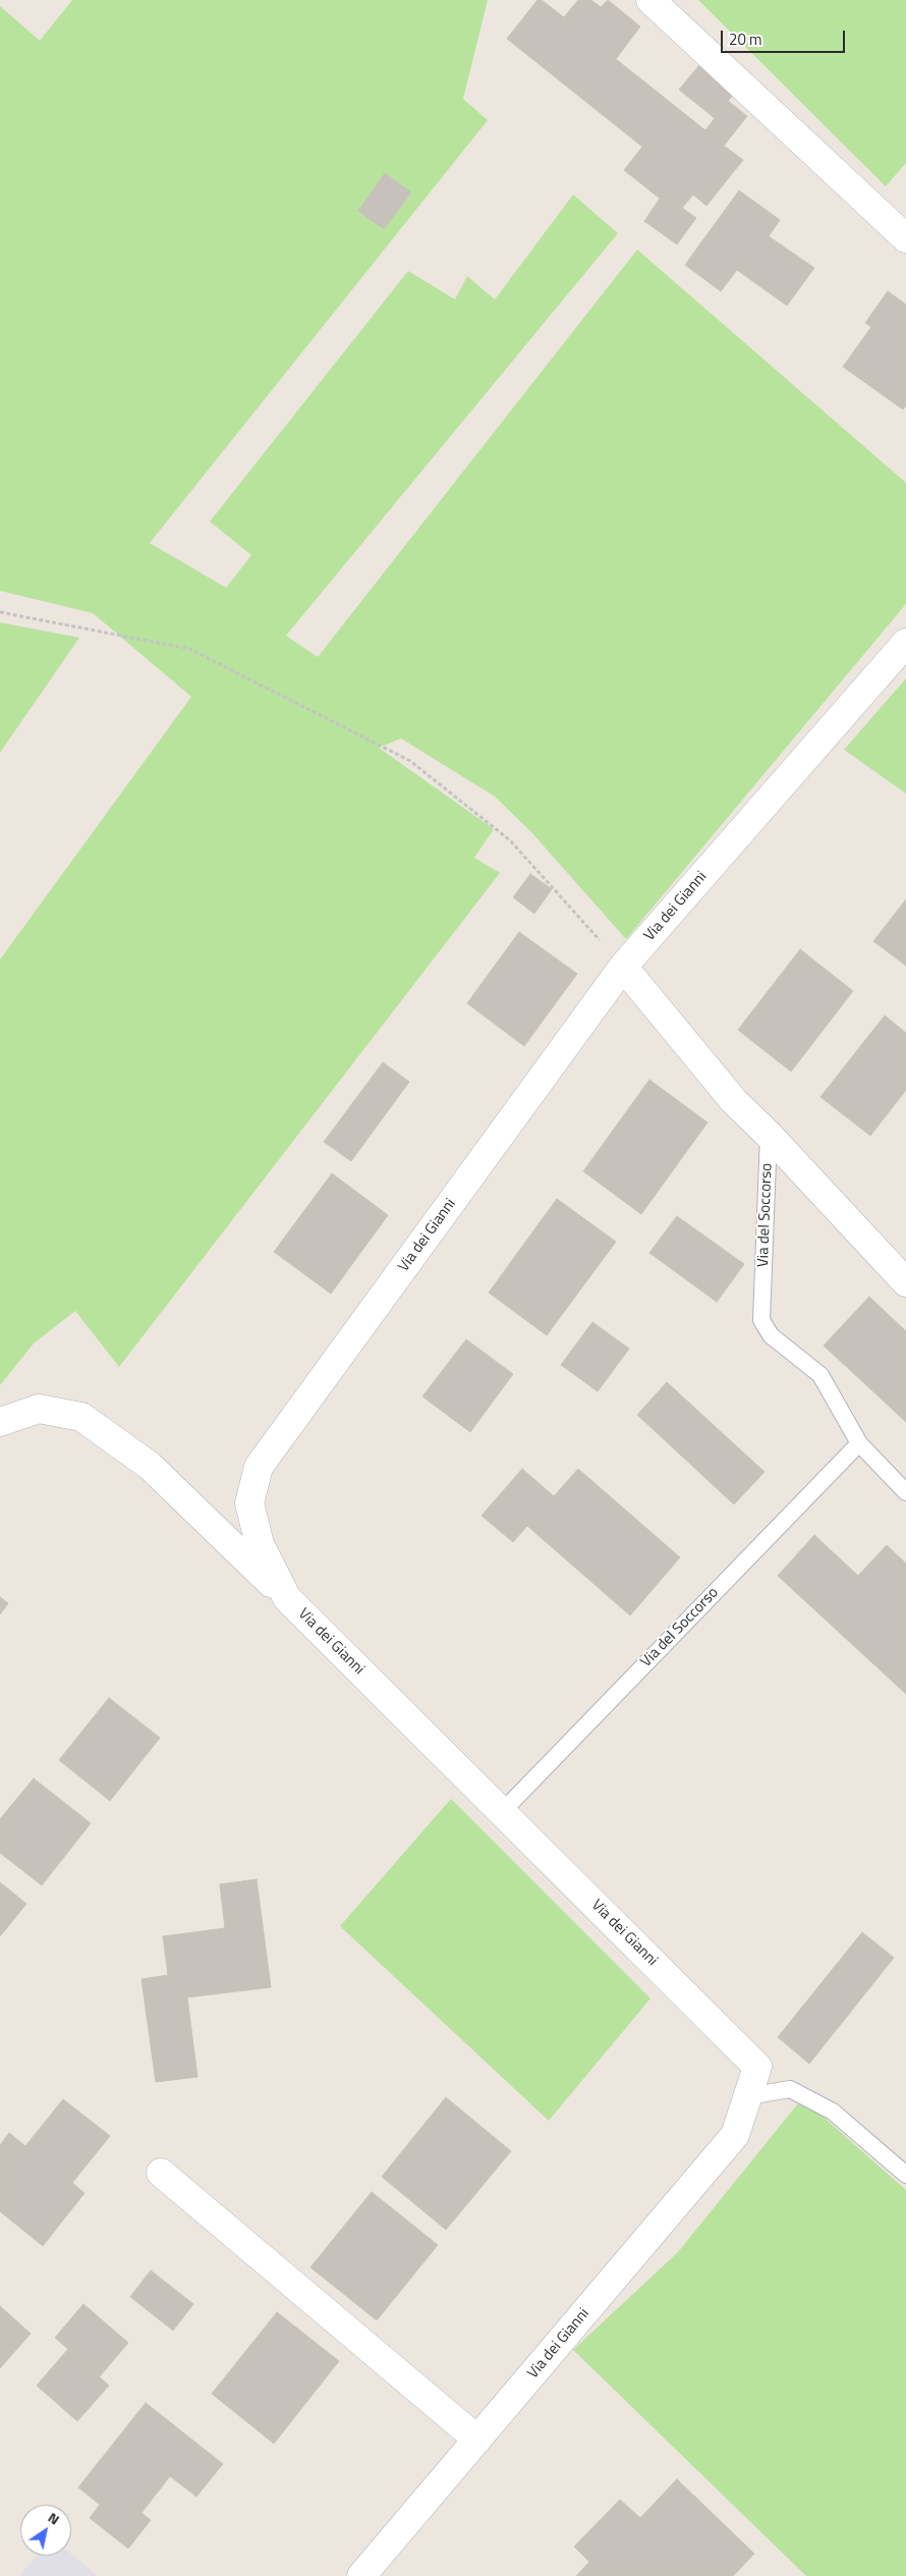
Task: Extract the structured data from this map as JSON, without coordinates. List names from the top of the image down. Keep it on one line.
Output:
{"streets":{"street":["Via dei Gianni","Via del Soccorso"]},"crossings":[["Via dei Gianni","Via del Soccorso"]],"scale_bar":"20 m","north":"top right"}
